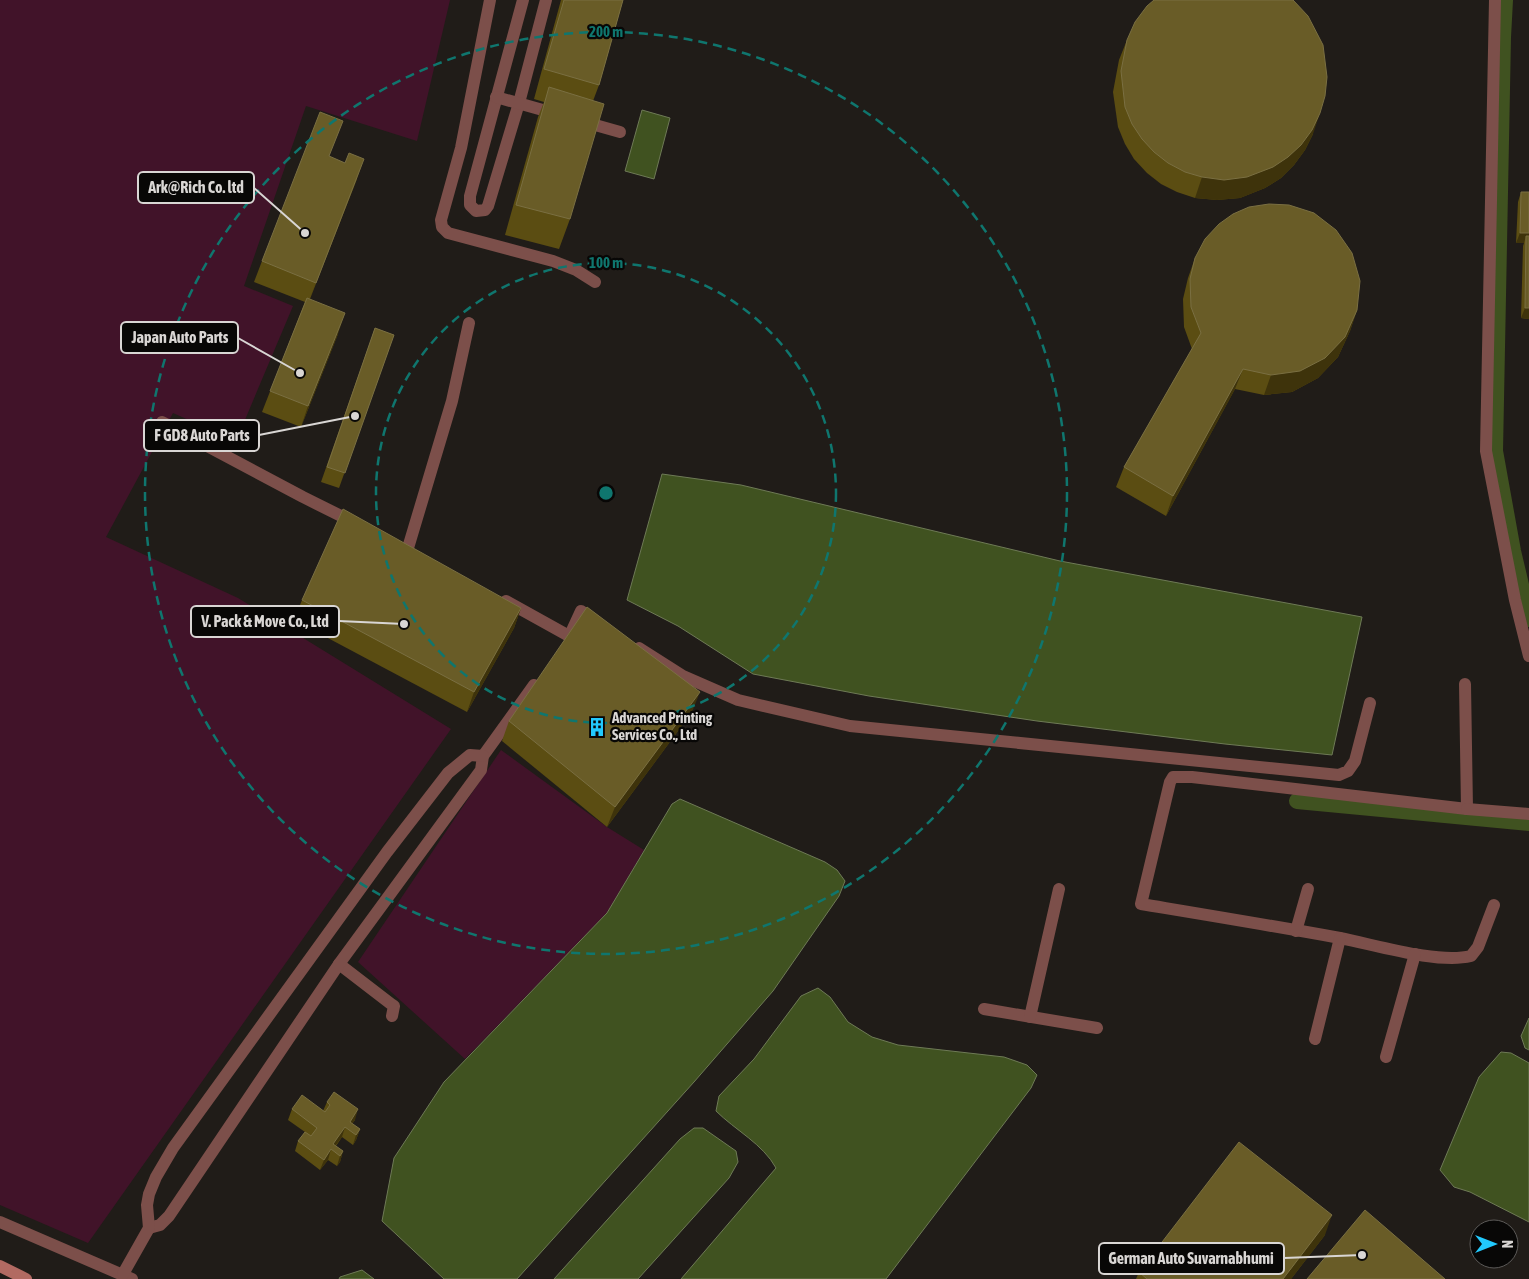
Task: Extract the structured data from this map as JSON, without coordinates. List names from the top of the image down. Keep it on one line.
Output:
{"places":{"other":["Ark@Rich Co. ltd","Japan Auto Parts","F GD8 Auto Parts","V. Pack & Move Co., Ltd","German Auto Suvarnabhumi"],"building":["Advanced Printing Services Co., Ltd"]},"north":"right","rings":["200 m","100 m"]}
